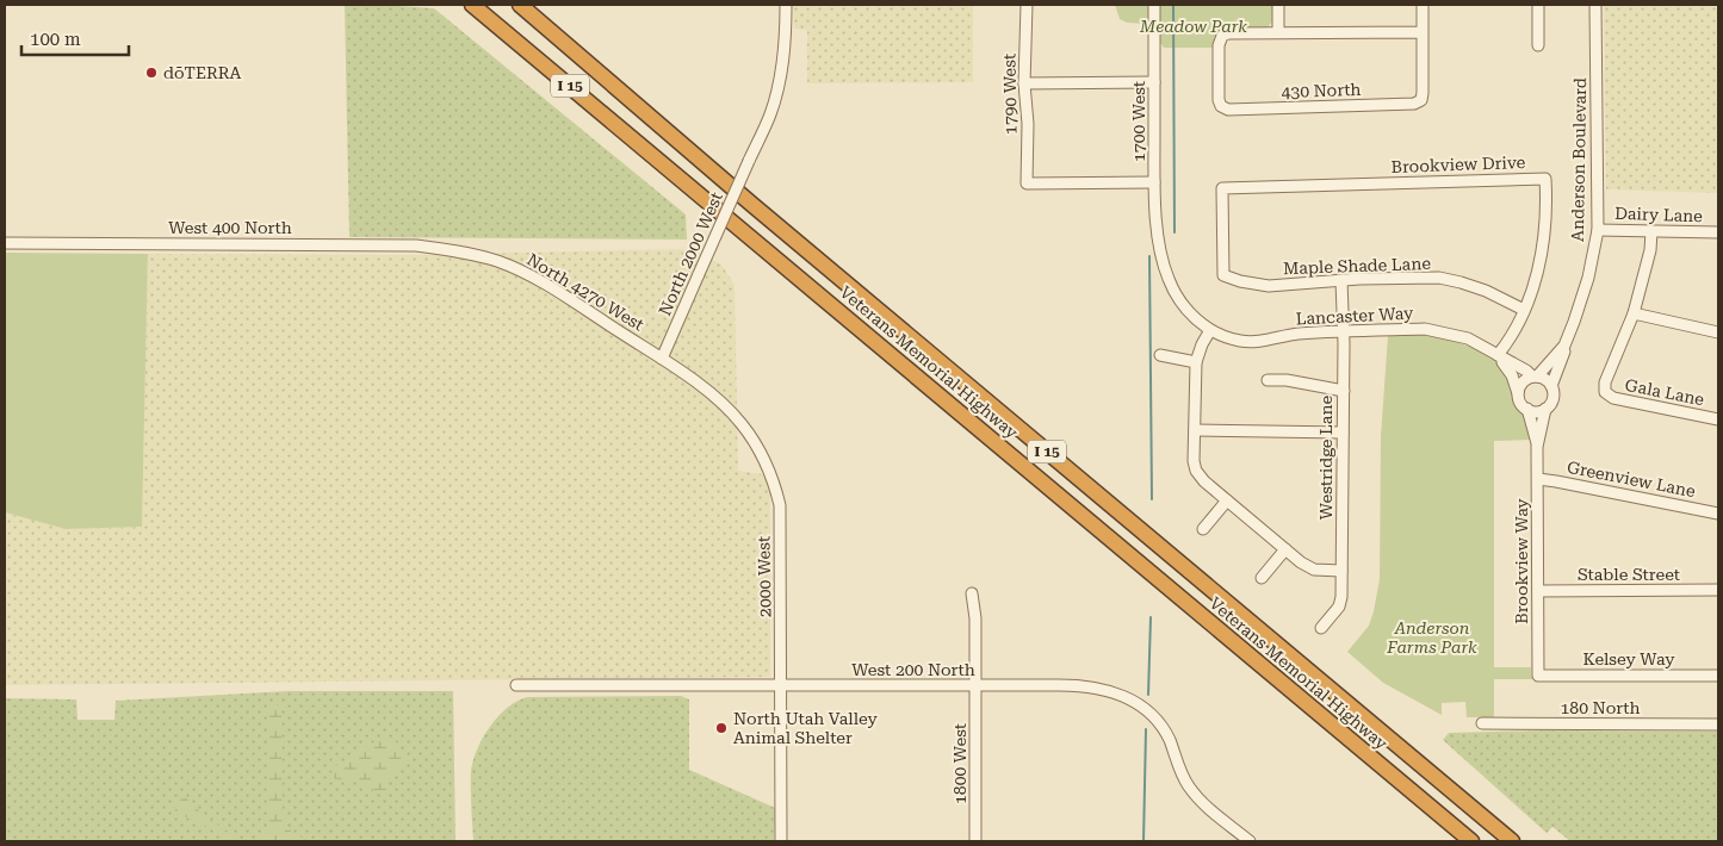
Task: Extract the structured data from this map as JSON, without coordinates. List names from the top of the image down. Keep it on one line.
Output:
{"streets":{"highway":["I 15","Veterans Memorial Highway"],"street":["430 North","1790 West","1700 West","Anderson Boulevard","Brookview Drive","Dairy Lane","West 400 North","North 2000 West","Maple Shade Lane","North 4270 West","Lancaster Way","Gala Lane","Westridge Lane","Greenview Lane","Brookview Way","Stable Street","2000 West","Kelsey Way","West 200 North","180 North","1800 West"]},"crossings":[["1790 West","1700 West"],["1700 West","Lancaster Way"],["Anderson Boulevard","Dairy Lane"],["Anderson Boulevard","Lancaster Way"],["Anderson Boulevard","Brookview Way"],["Brookview Drive","Maple Shade Lane"],["Brookview Drive","Lancaster Way"],["West 400 North","North 4270 West"],["North 2000 West","North 4270 West"],["North 2000 West","2000 West"],["Maple Shade Lane","Westridge Lane"],["North 4270 West","2000 West"],["Lancaster Way","Westridge Lane"],["Lancaster Way","Brookview Way"],["Greenview Lane","Brookview Way"],["Brookview Way","Stable Street"],["Brookview Way","Kelsey Way"],["2000 West","West 200 North"],["West 200 North","1800 West"]],"parks":["Meadow Park","Anderson Farms Park"],"places":["dōTERRA","North Utah Valley Animal Shelter"],"scale_bar":"100 m"}
